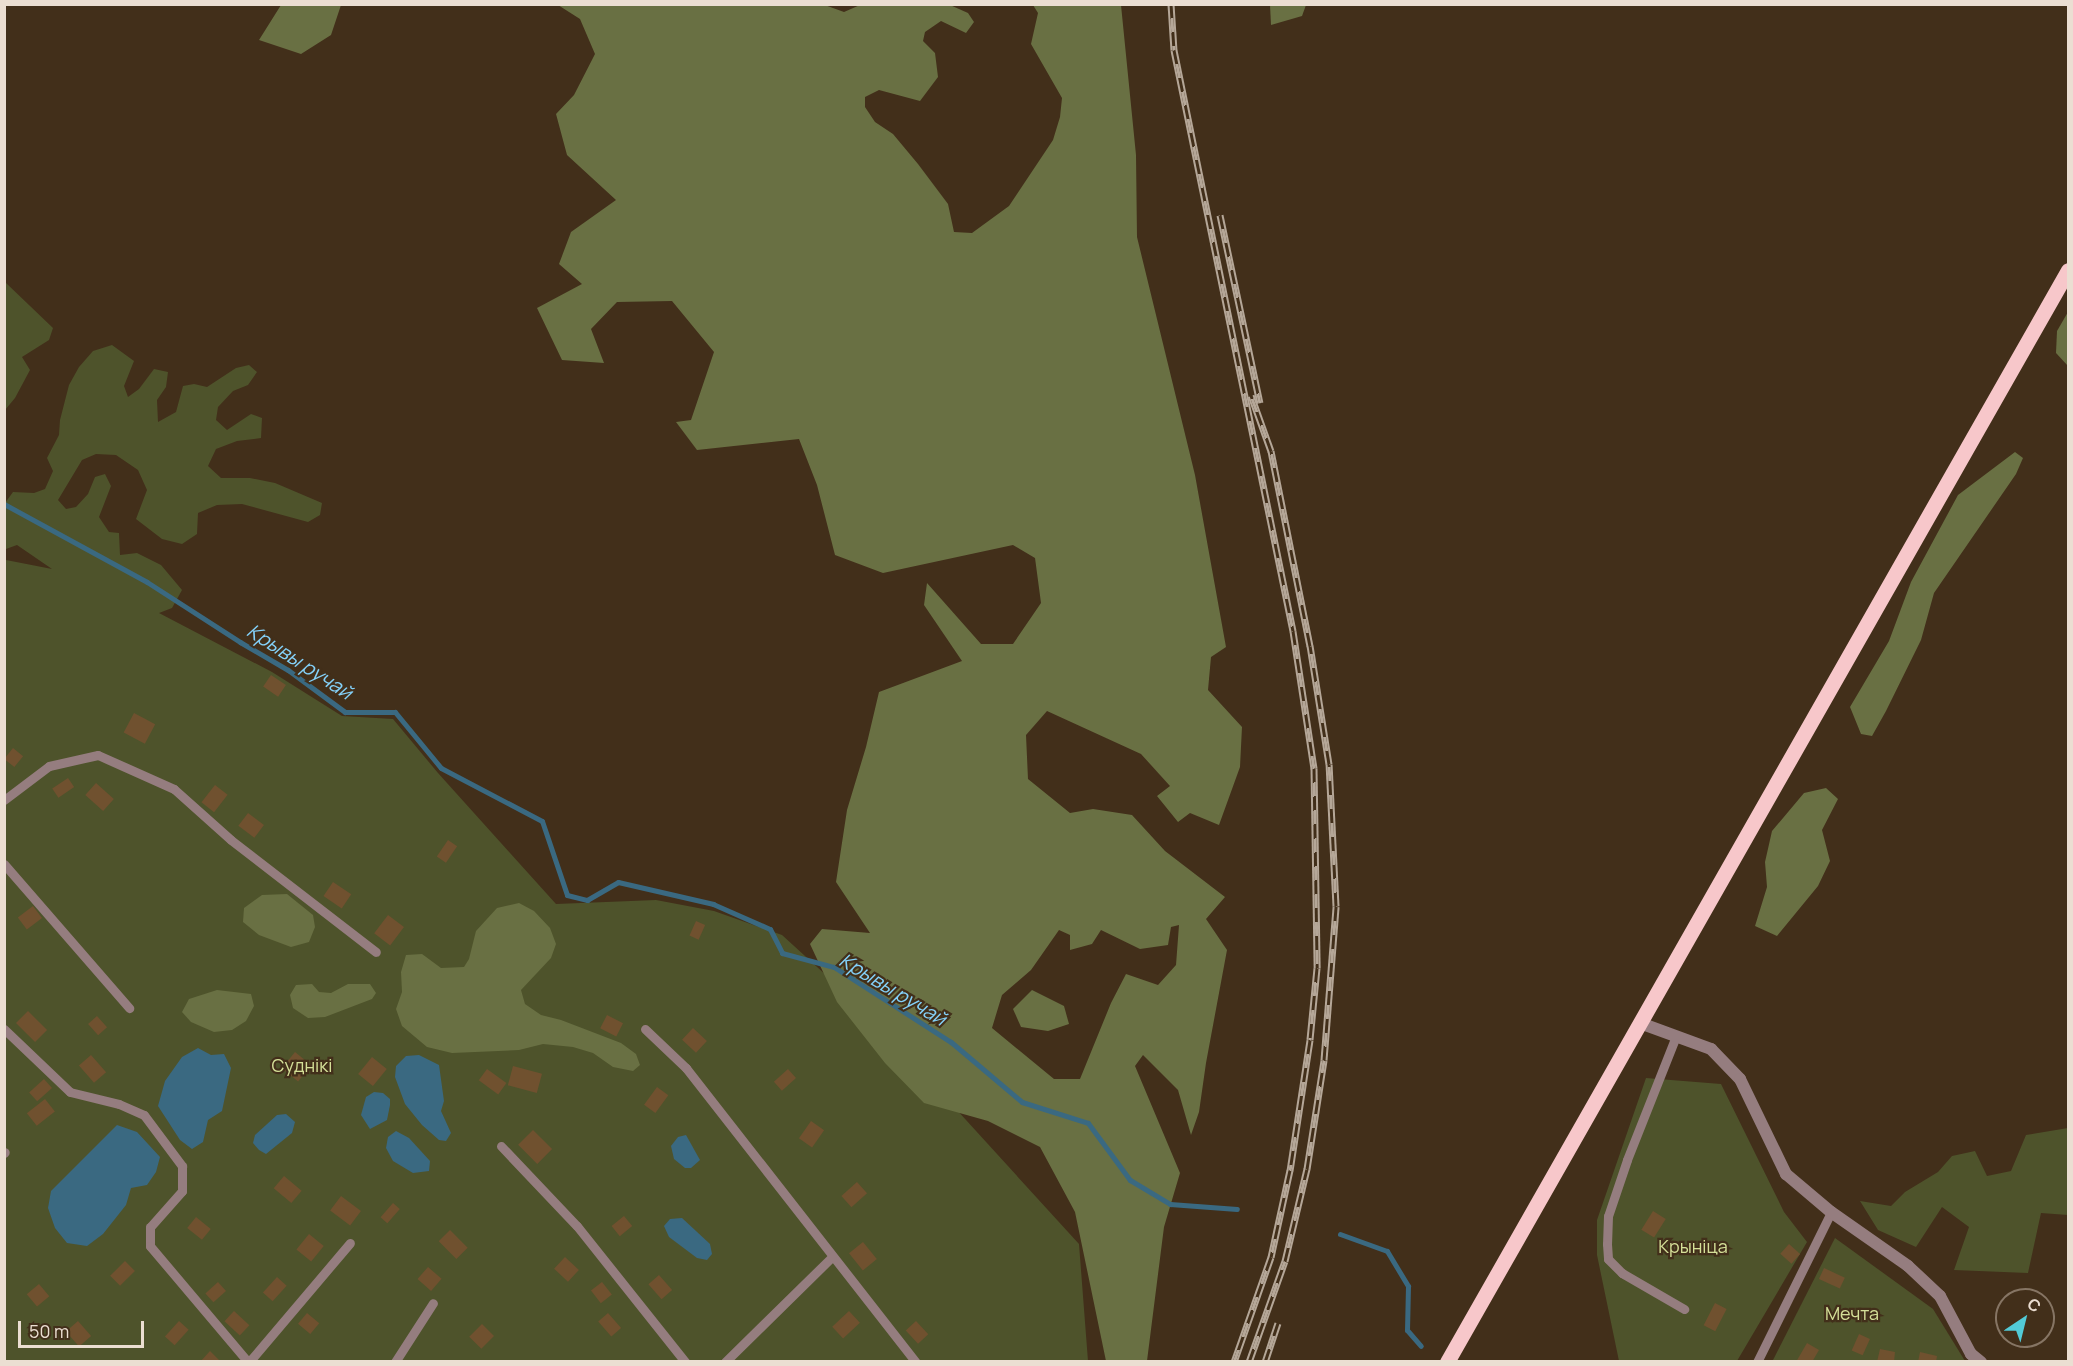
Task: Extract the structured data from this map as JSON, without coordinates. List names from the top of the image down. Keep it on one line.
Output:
{"water":["Крывы ручай"],"parks":["Суднікі","Крыніца","Мечта"],"scale_bar":"50 m","north":"top right"}
